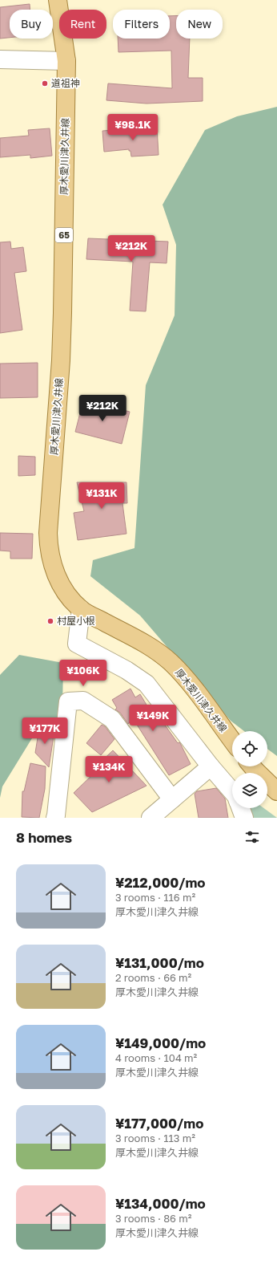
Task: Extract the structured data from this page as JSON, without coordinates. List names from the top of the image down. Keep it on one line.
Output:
{"streets":{"main road":["厚木愛川津久井線","65"]},"places":["道祖神","村屋小根"],"page":{"chip":["Buy","Rent","Filters","New"],"price":["¥98.1K","¥212K","¥212K","¥131K","¥106K","¥149K","¥177K","¥134K"],"heading":"8 homes","list":[{"name":"¥212,000/mo","note":"3 rooms · 116 m² · 厚木愛川津久井線"},{"name":"¥131,000/mo","note":"2 rooms · 66 m² · 厚木愛川津久井線"},{"name":"¥149,000/mo","note":"4 rooms · 104 m² · 厚木愛川津久井線"},{"name":"¥177,000/mo","note":"3 rooms · 113 m² · 厚木愛川津久井線"},{"name":"¥134,000/mo","note":"3 rooms · 86 m² · 厚木愛川津久井線"}]}}
